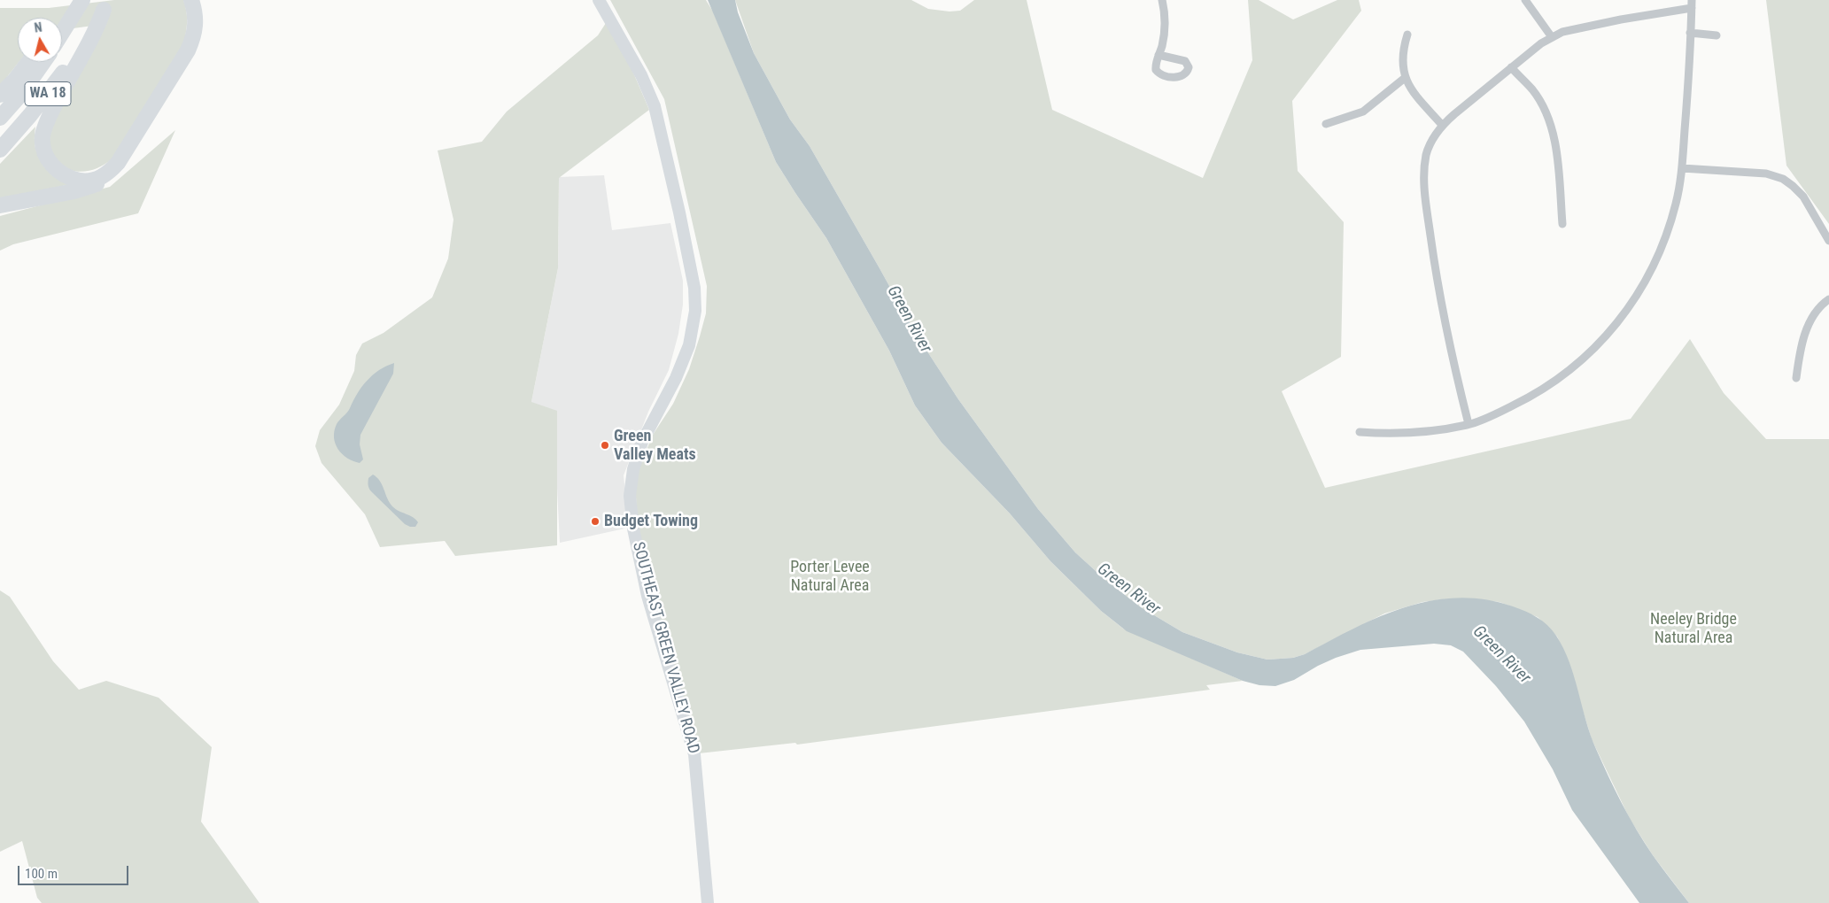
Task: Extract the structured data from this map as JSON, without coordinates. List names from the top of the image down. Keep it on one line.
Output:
{"streets":{"highway":["WA 18"],"street":["SOUTHEAST GREEN VALLEY ROAD"]},"water":["Green River"],"parks":["Porter Levee Natural Area","Neeley Bridge Natural Area"],"places":["Green Valley Meats","Budget Towing"],"scale_bar":"100 m","north":"top"}
